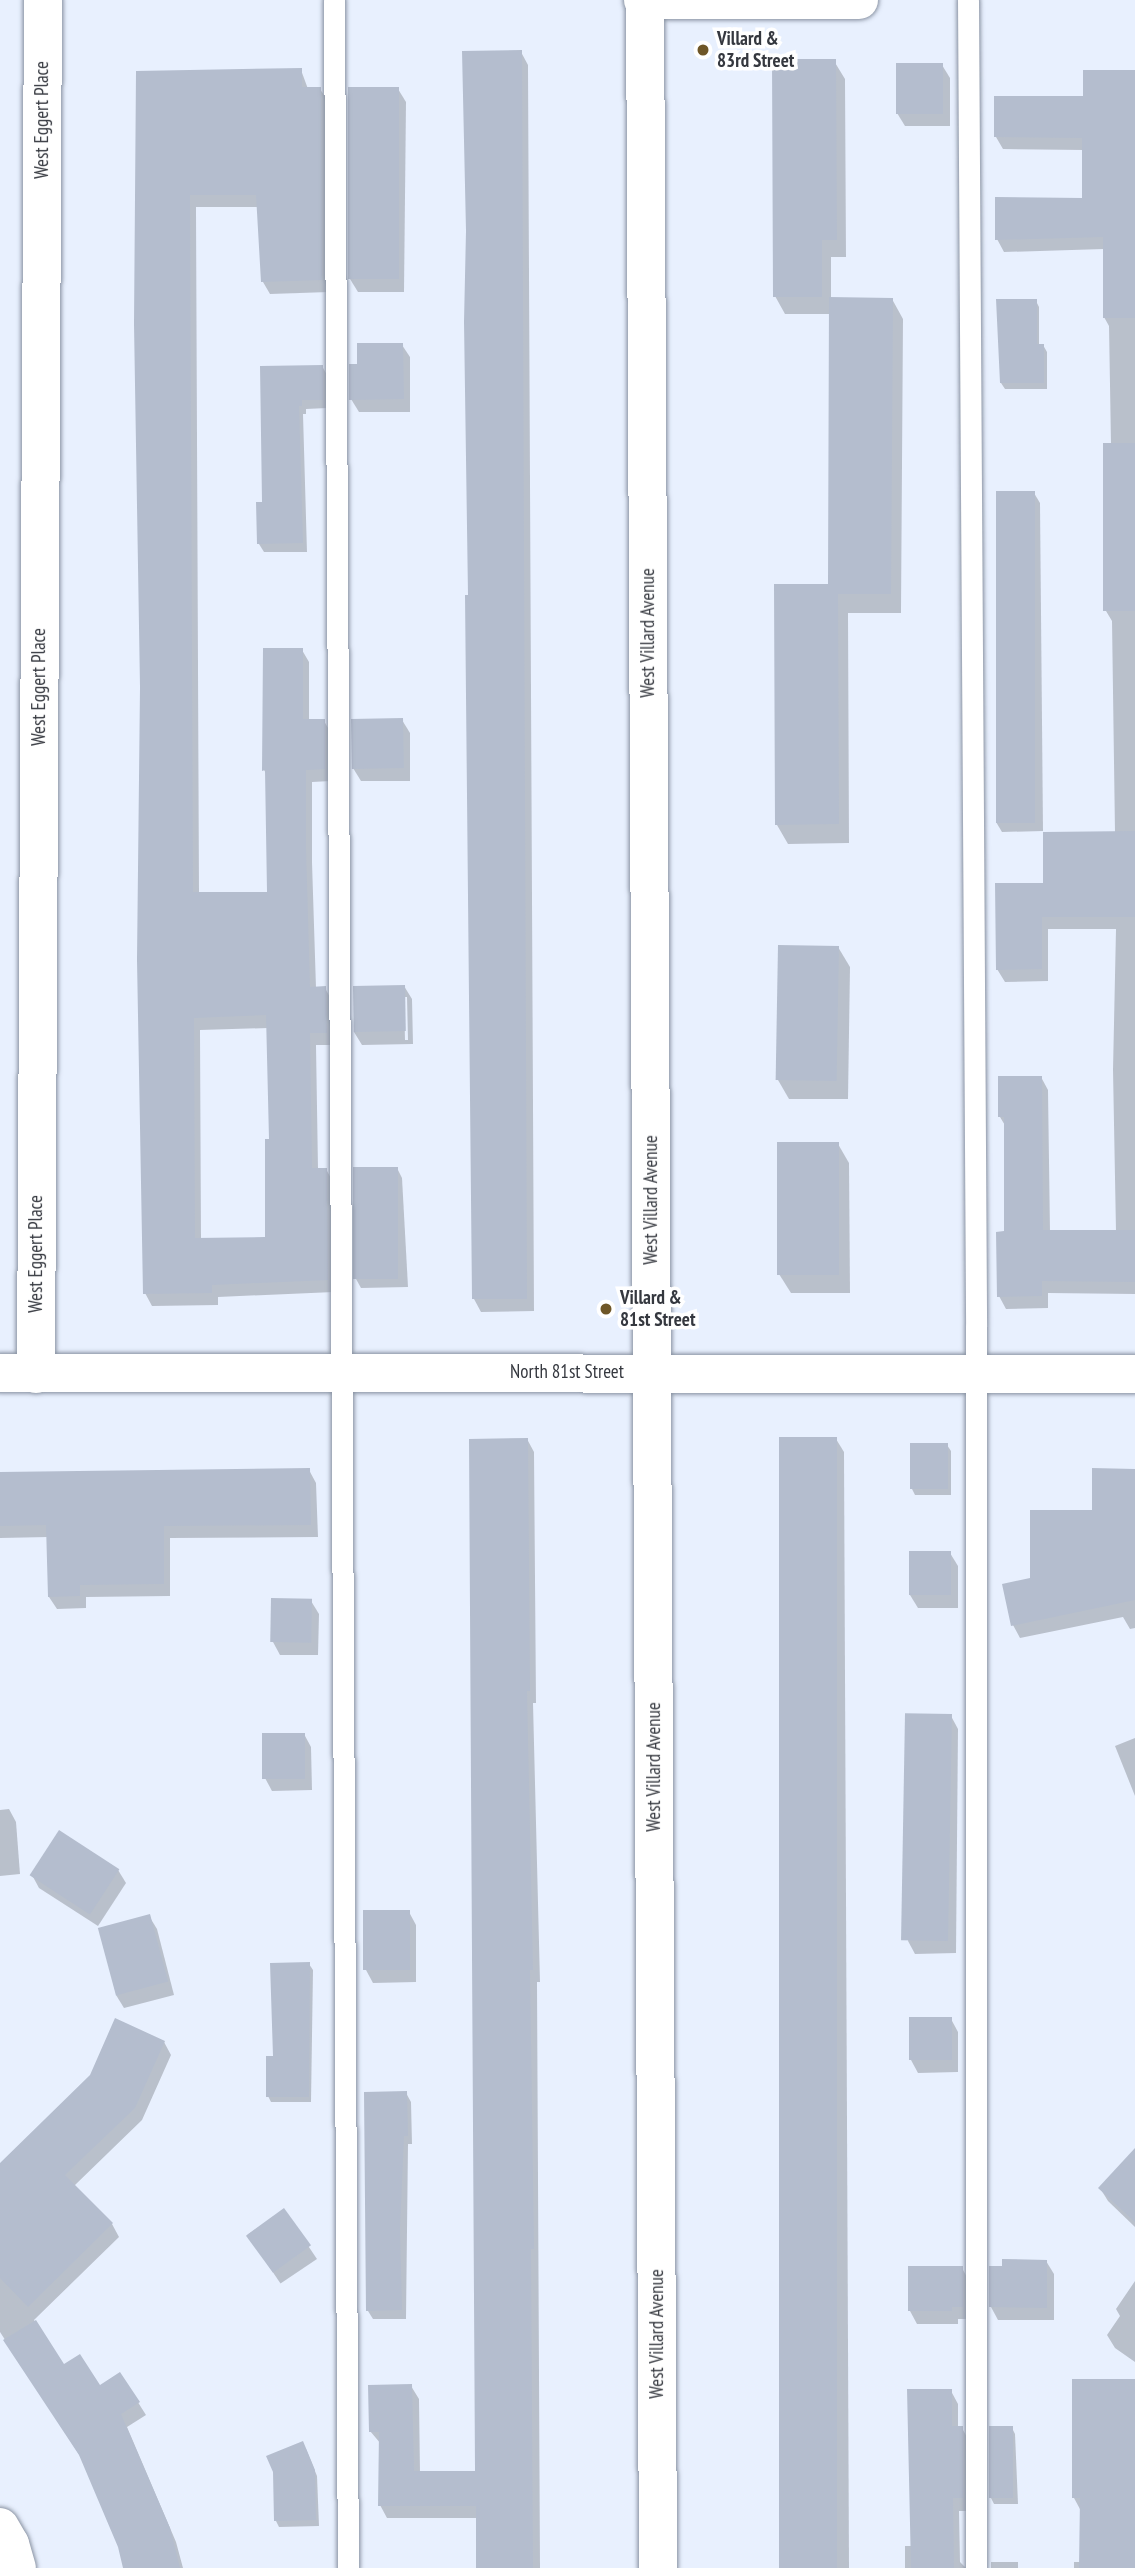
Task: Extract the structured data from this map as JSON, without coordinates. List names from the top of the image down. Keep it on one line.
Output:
{"streets":{"street":["West Eggert Place","West Villard Avenue","North 81st Street"]},"crossings":[["West Eggert Place","North 81st Street"],["West Villard Avenue","North 81st Street"]],"places":["Villard & 83rd Street","Villard & 81st Street"]}
